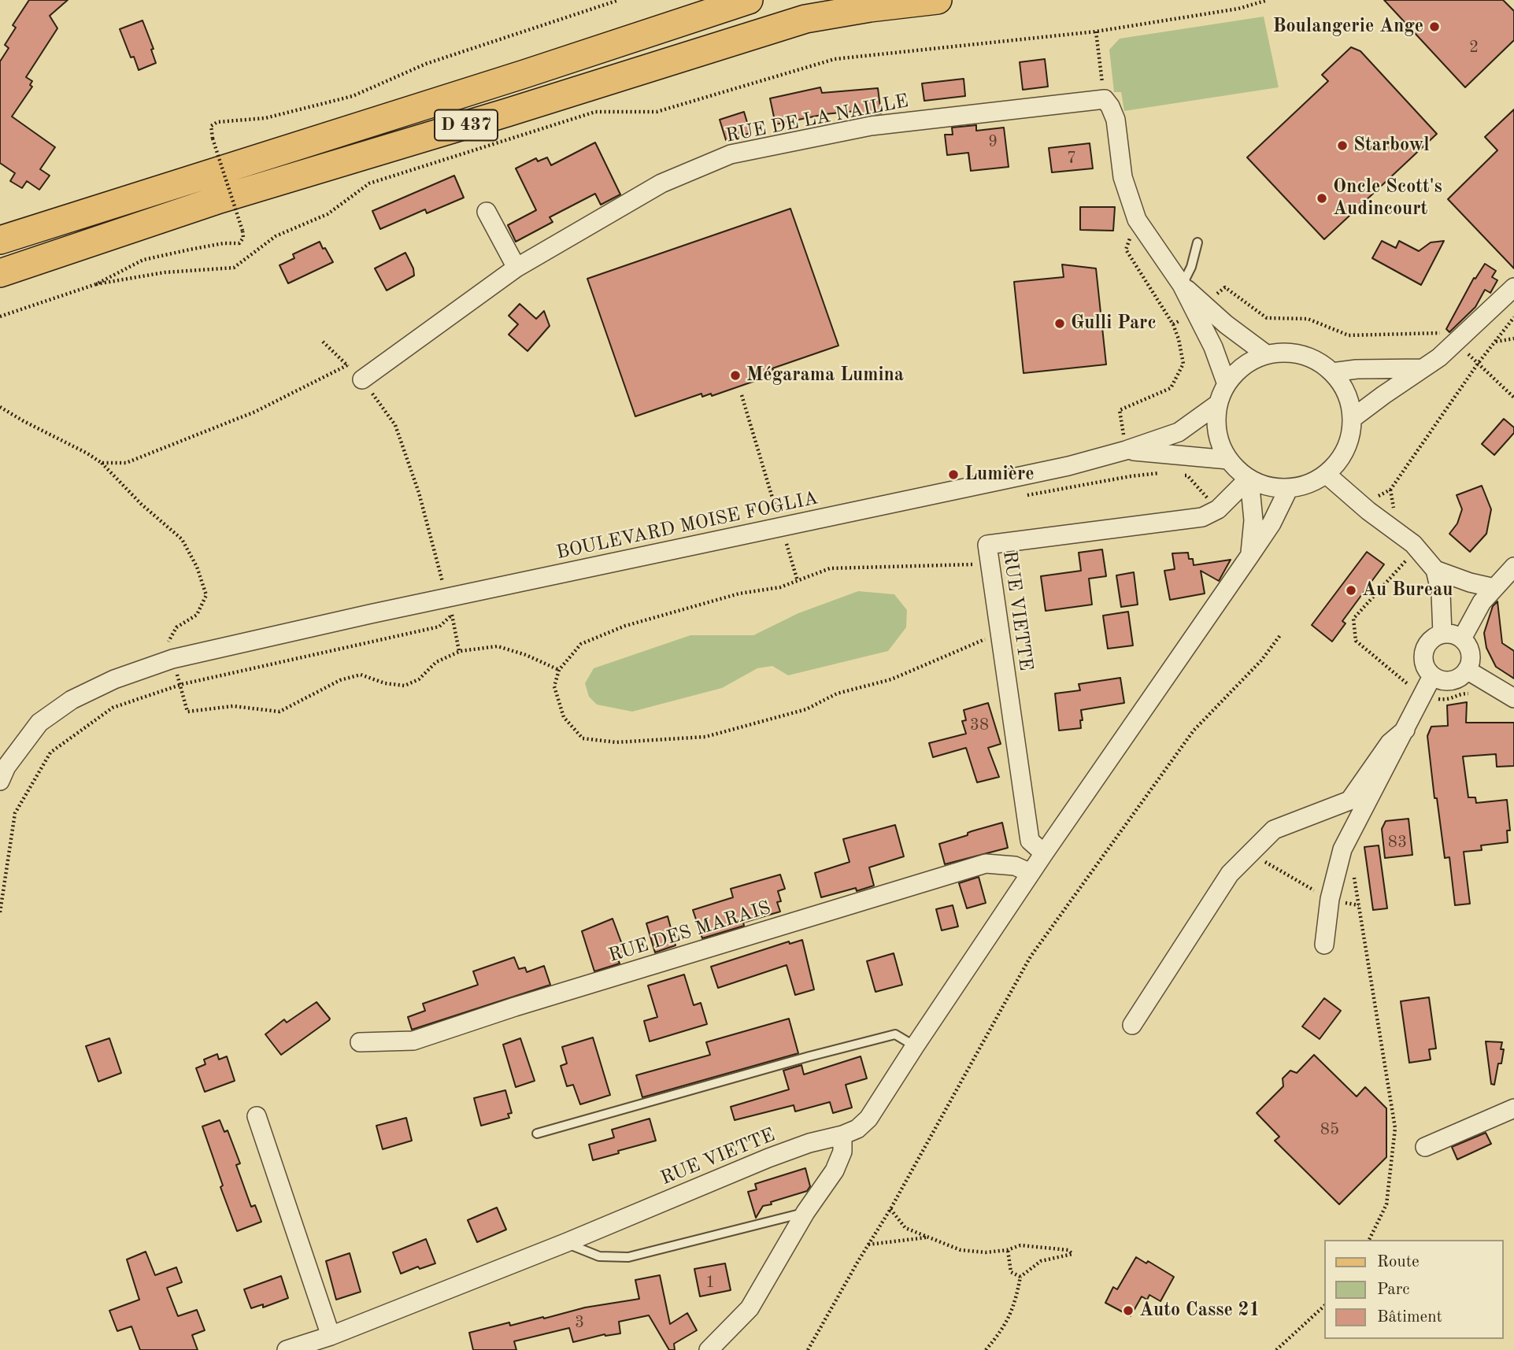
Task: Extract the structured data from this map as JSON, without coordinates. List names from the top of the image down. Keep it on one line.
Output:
{"streets":{"main road":["D 437"],"street":["RUE DE LA NAILLE","BOULEVARD MOISE FOGLIA","RUE VIETTE","RUE DES MARAIS"]},"crossings":[["BOULEVARD MOISE FOGLIA","RUE VIETTE"],["RUE VIETTE","RUE DES MARAIS"]],"places":["Boulangerie Ange","Starbowl","Oncle Scott's Audincourt","Gulli Parc","Mégarama Lumina","Lumière","Au Bureau","Auto Casse 21"],"house_numbers":["2","9","7","38","83","85","1","3"],"legend":["Route","Parc","Bâtiment"]}
